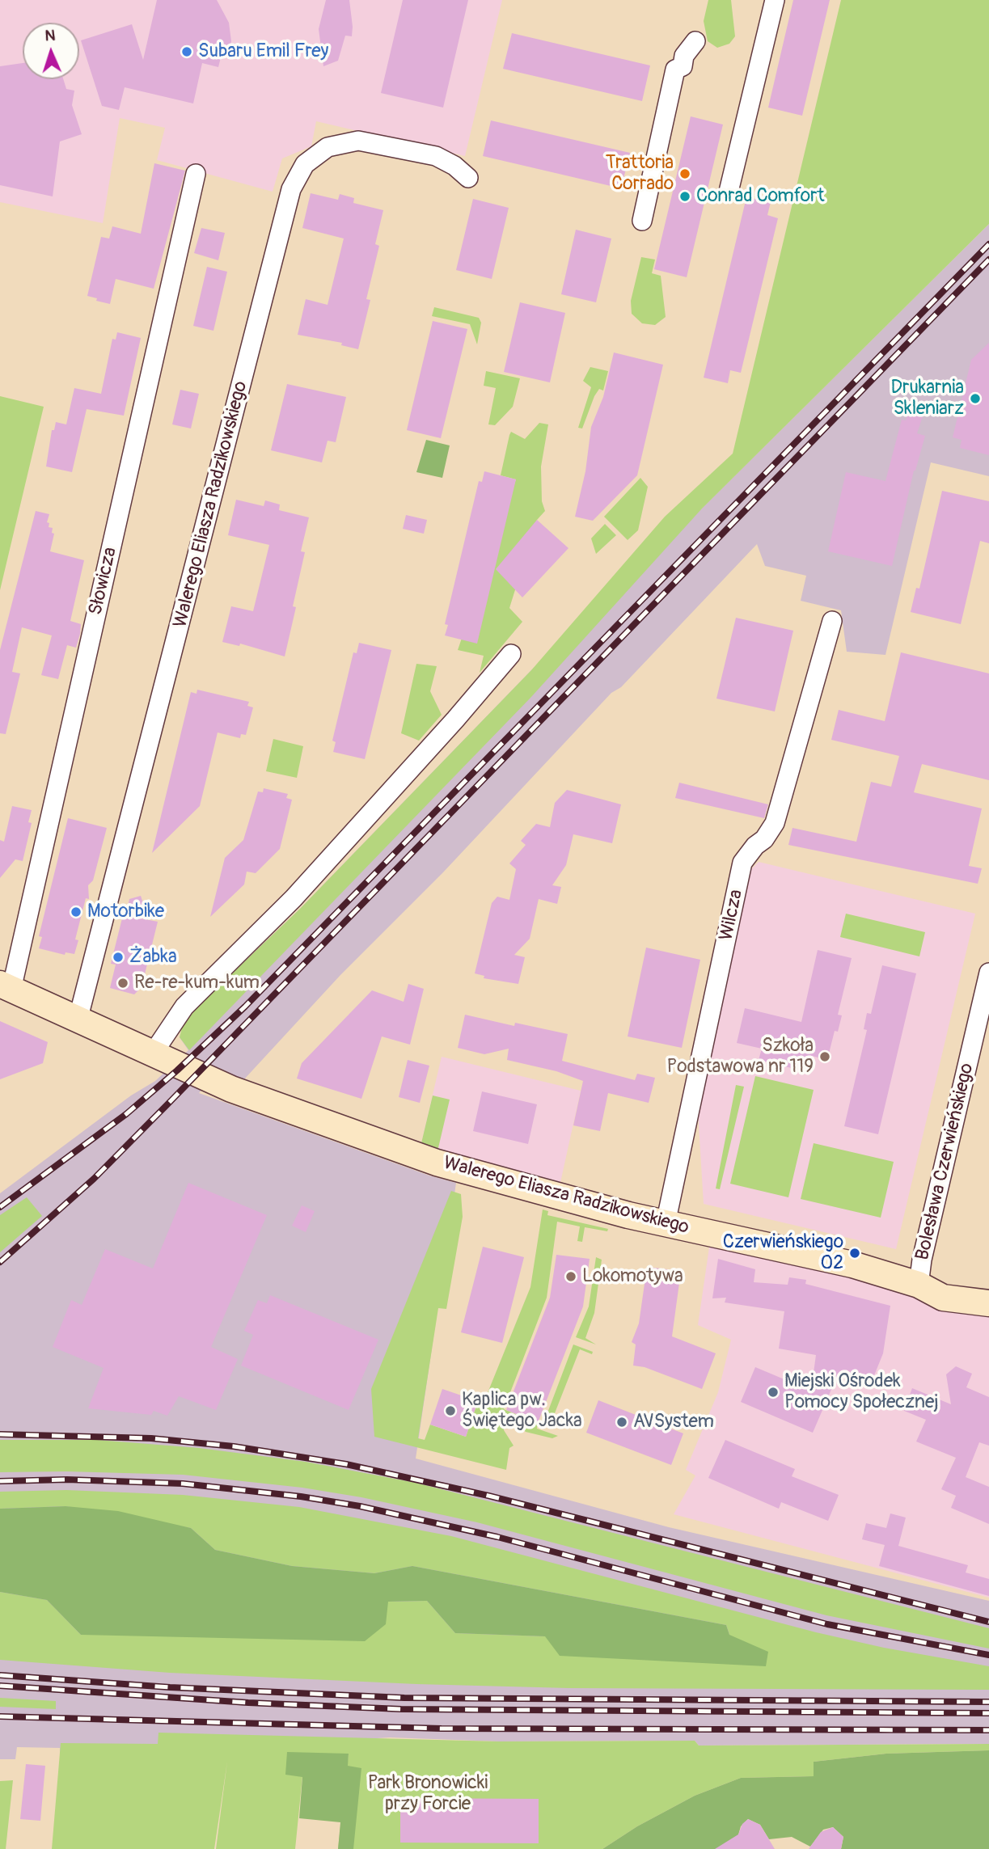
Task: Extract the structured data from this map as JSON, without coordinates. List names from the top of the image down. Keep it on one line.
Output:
{"streets":{"street":["Walerego Eliasza Radzikowskiego","Słowicza","Wilcza","Bolesława Czerwieńskiego"]},"crossings":[["Walerego Eliasza Radzikowskiego","Słowicza"],["Walerego Eliasza Radzikowskiego","Wilcza"],["Walerego Eliasza Radzikowskiego","Bolesława Czerwieńskiego"]],"parks":["Park Bronowicki przy Forcie"],"places":["Subaru Emil Frey","Trattoria Corrado","Conrad Comfort","Drukarnia Skleniarz","Motorbike","Żabka","Re-re-kum-kum","Szkoła Podstawowa nr 119","Czerwieńskiego 02","Lokomotywa","Miejski Ośrodek Pomocy Społecznej","Kaplica pw. Świętego Jacka","AVSystem"],"north":"top"}
